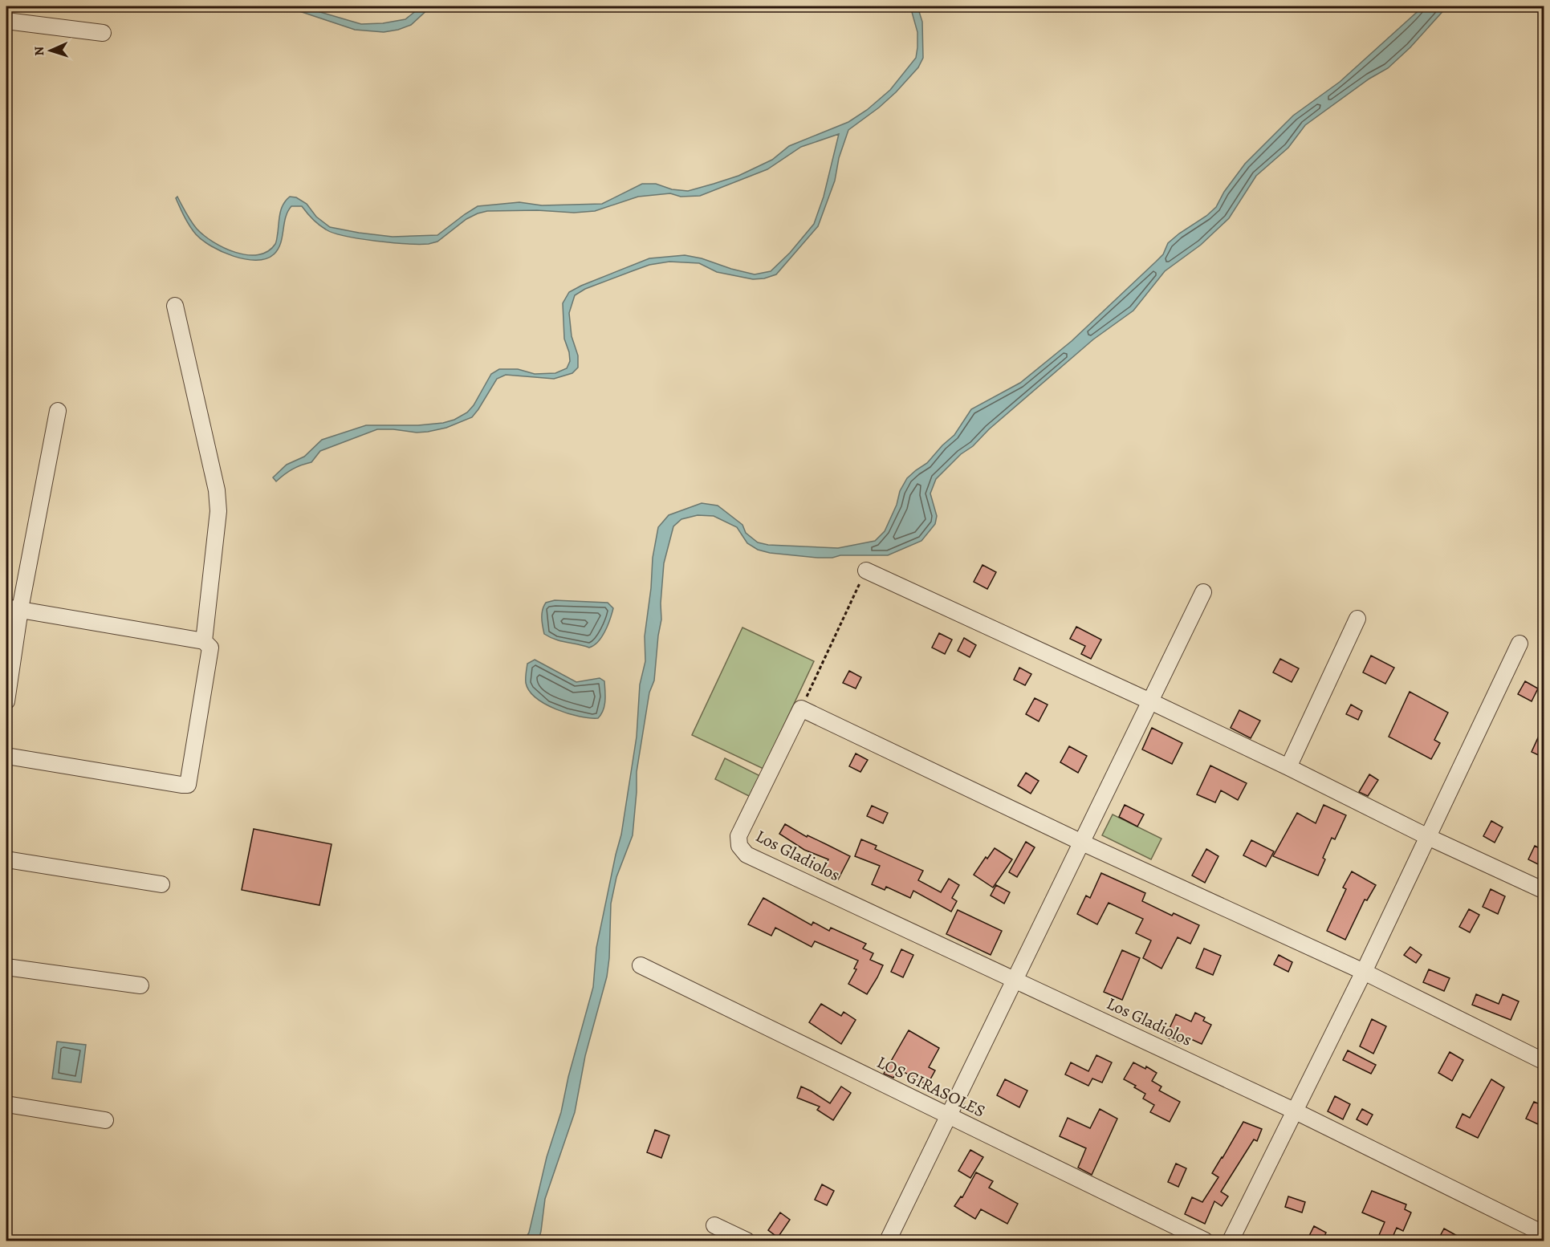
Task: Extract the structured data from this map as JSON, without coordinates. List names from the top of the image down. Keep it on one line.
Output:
{"streets":{"street":["Los Gladiolos","LOS GIRASOLES"]},"north":"left"}
